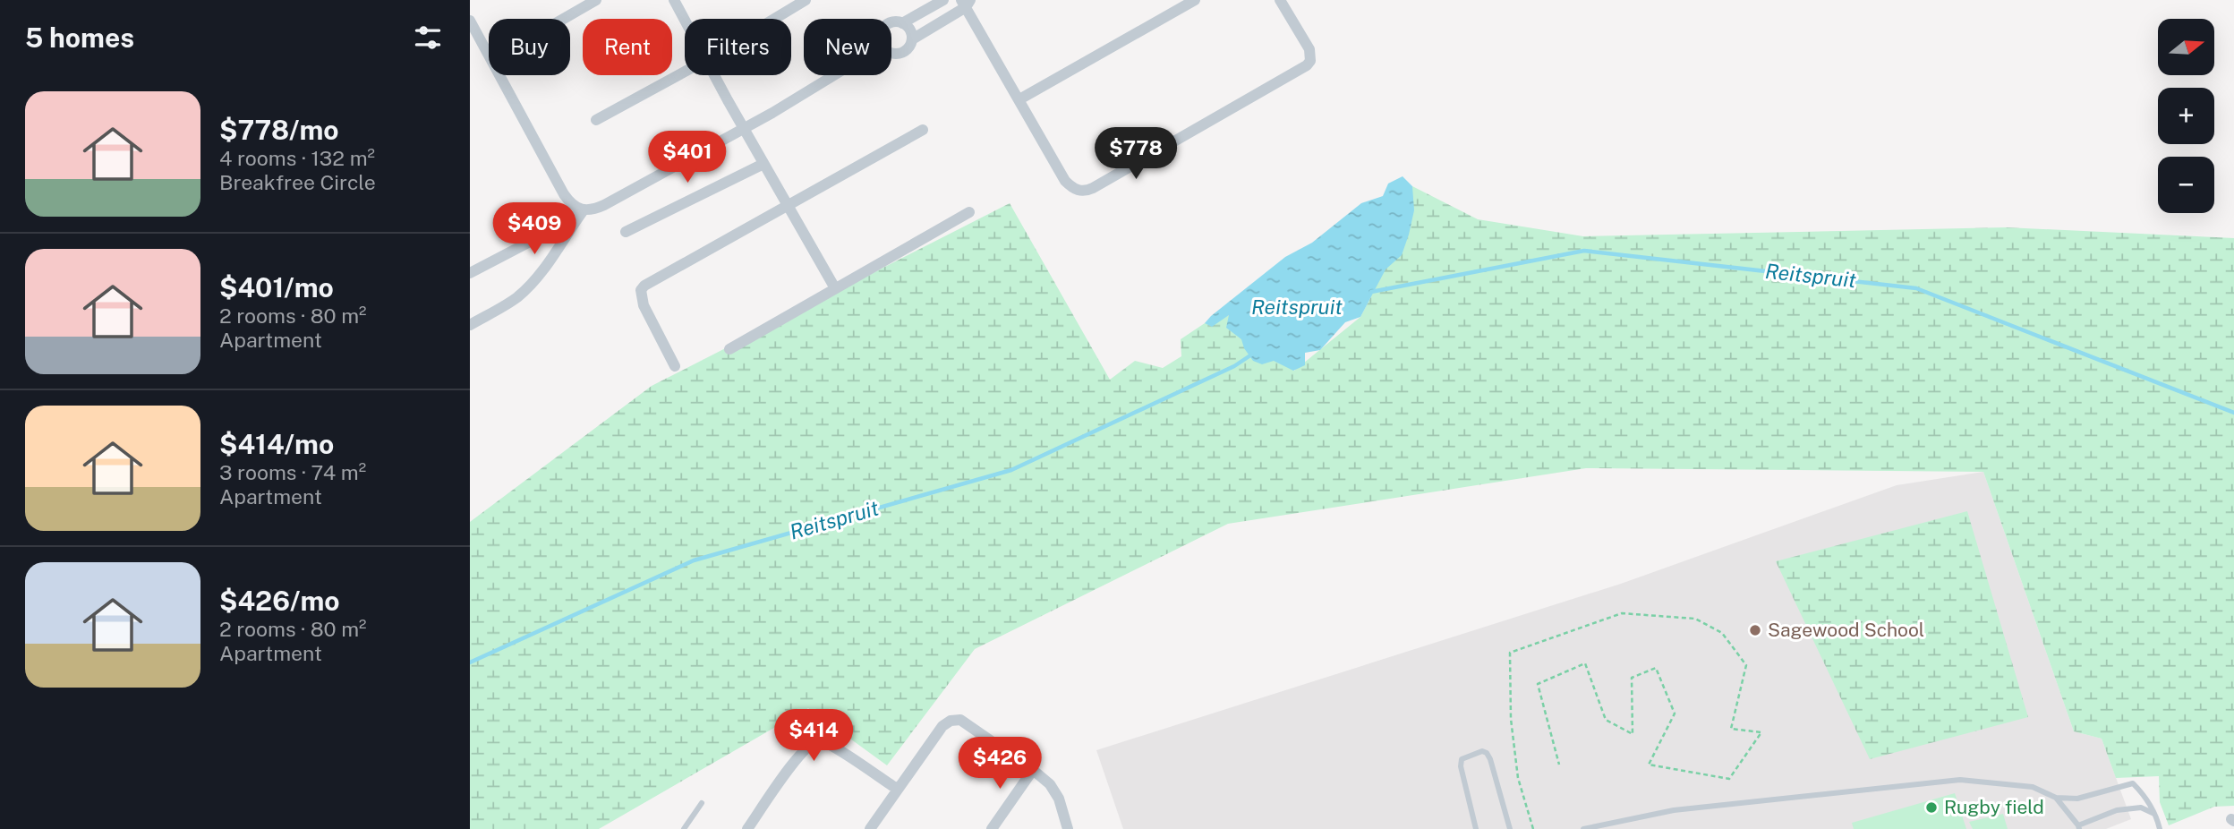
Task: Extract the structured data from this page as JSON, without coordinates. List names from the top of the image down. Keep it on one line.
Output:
{"water":["Reitspruit"],"places":["Sagewood School","Rugby field"],"north":"right","page":{"heading":"5 homes","map_buttons":["+","−"],"chip":["Buy","Rent","Filters","New"],"list":[{"name":"$778/mo","note":"4 rooms · 132 m² · Breakfree Circle"},{"name":"$401/mo","note":"2 rooms · 80 m² · Apartment"},{"name":"$414/mo","note":"3 rooms · 74 m² · Apartment"},{"name":"$426/mo","note":"2 rooms · 80 m² · Apartment"}],"price":["$778","$401","$409","$414","$426"]}}
